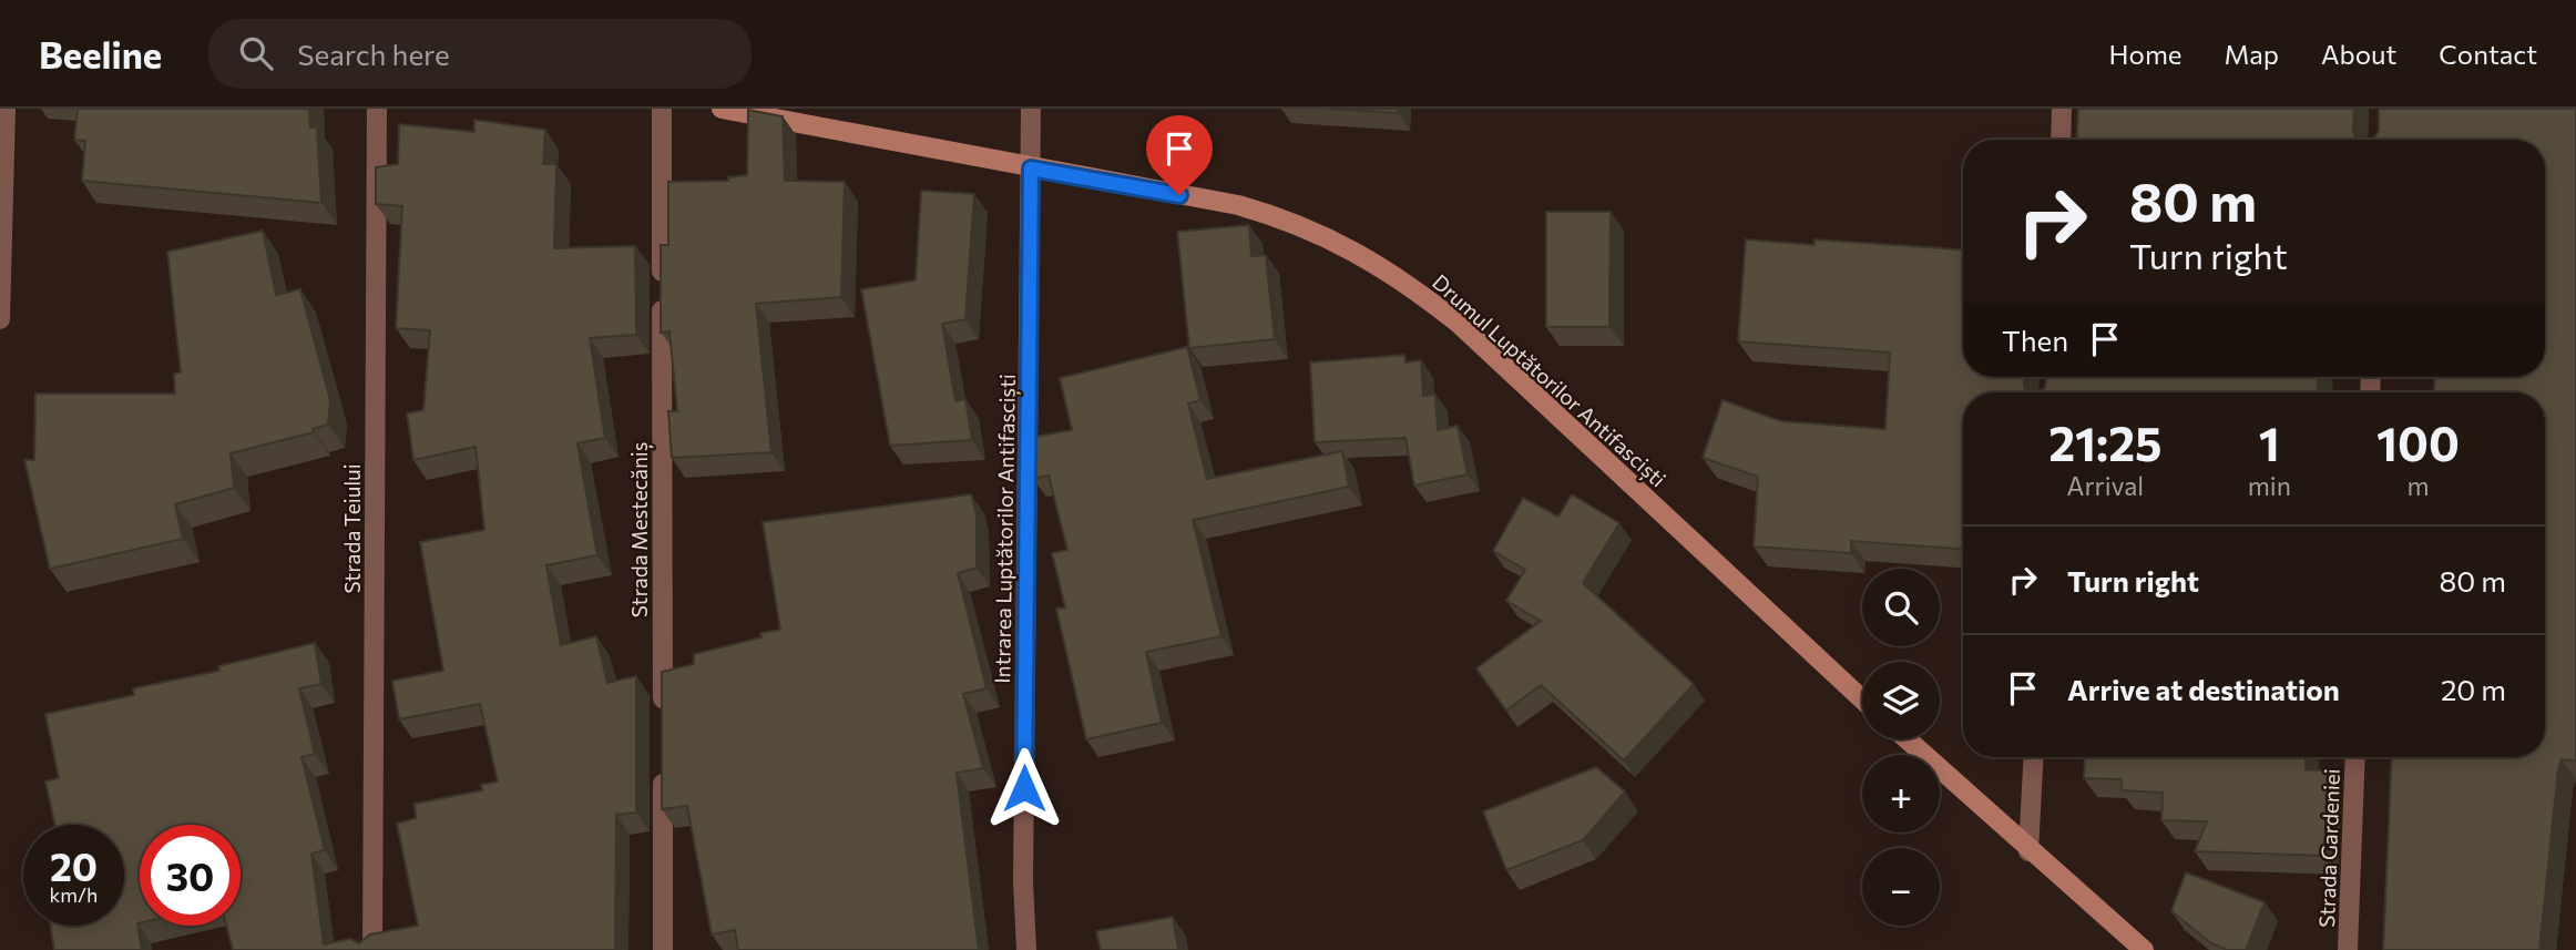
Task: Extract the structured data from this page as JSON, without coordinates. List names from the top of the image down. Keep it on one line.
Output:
{"streets":{"street":["Drumul Luptătorilor Antifasciști","Strada Teiului","Intrarea Luptătorilor Antifasciști","Strada Mestecăniș","Strada Gardeniei"]},"crossings":[["Drumul Luptătorilor Antifasciști","Intrarea Luptătorilor Antifasciști"]],"page":{"header":"Beeline","search":"Search here","nav":["Home","Map","About","Contact"],"turn":["80 m","Turn right"],"then":"Then","eta":["21:25","Arrival","1","min","100","m"],"list":[{"name":"Turn right","value":"80 m"},{"name":"Arrive at destination","value":"20 m"}],"map_buttons":["+","−"],"speed":"20 km/h","limit":"30"}}
